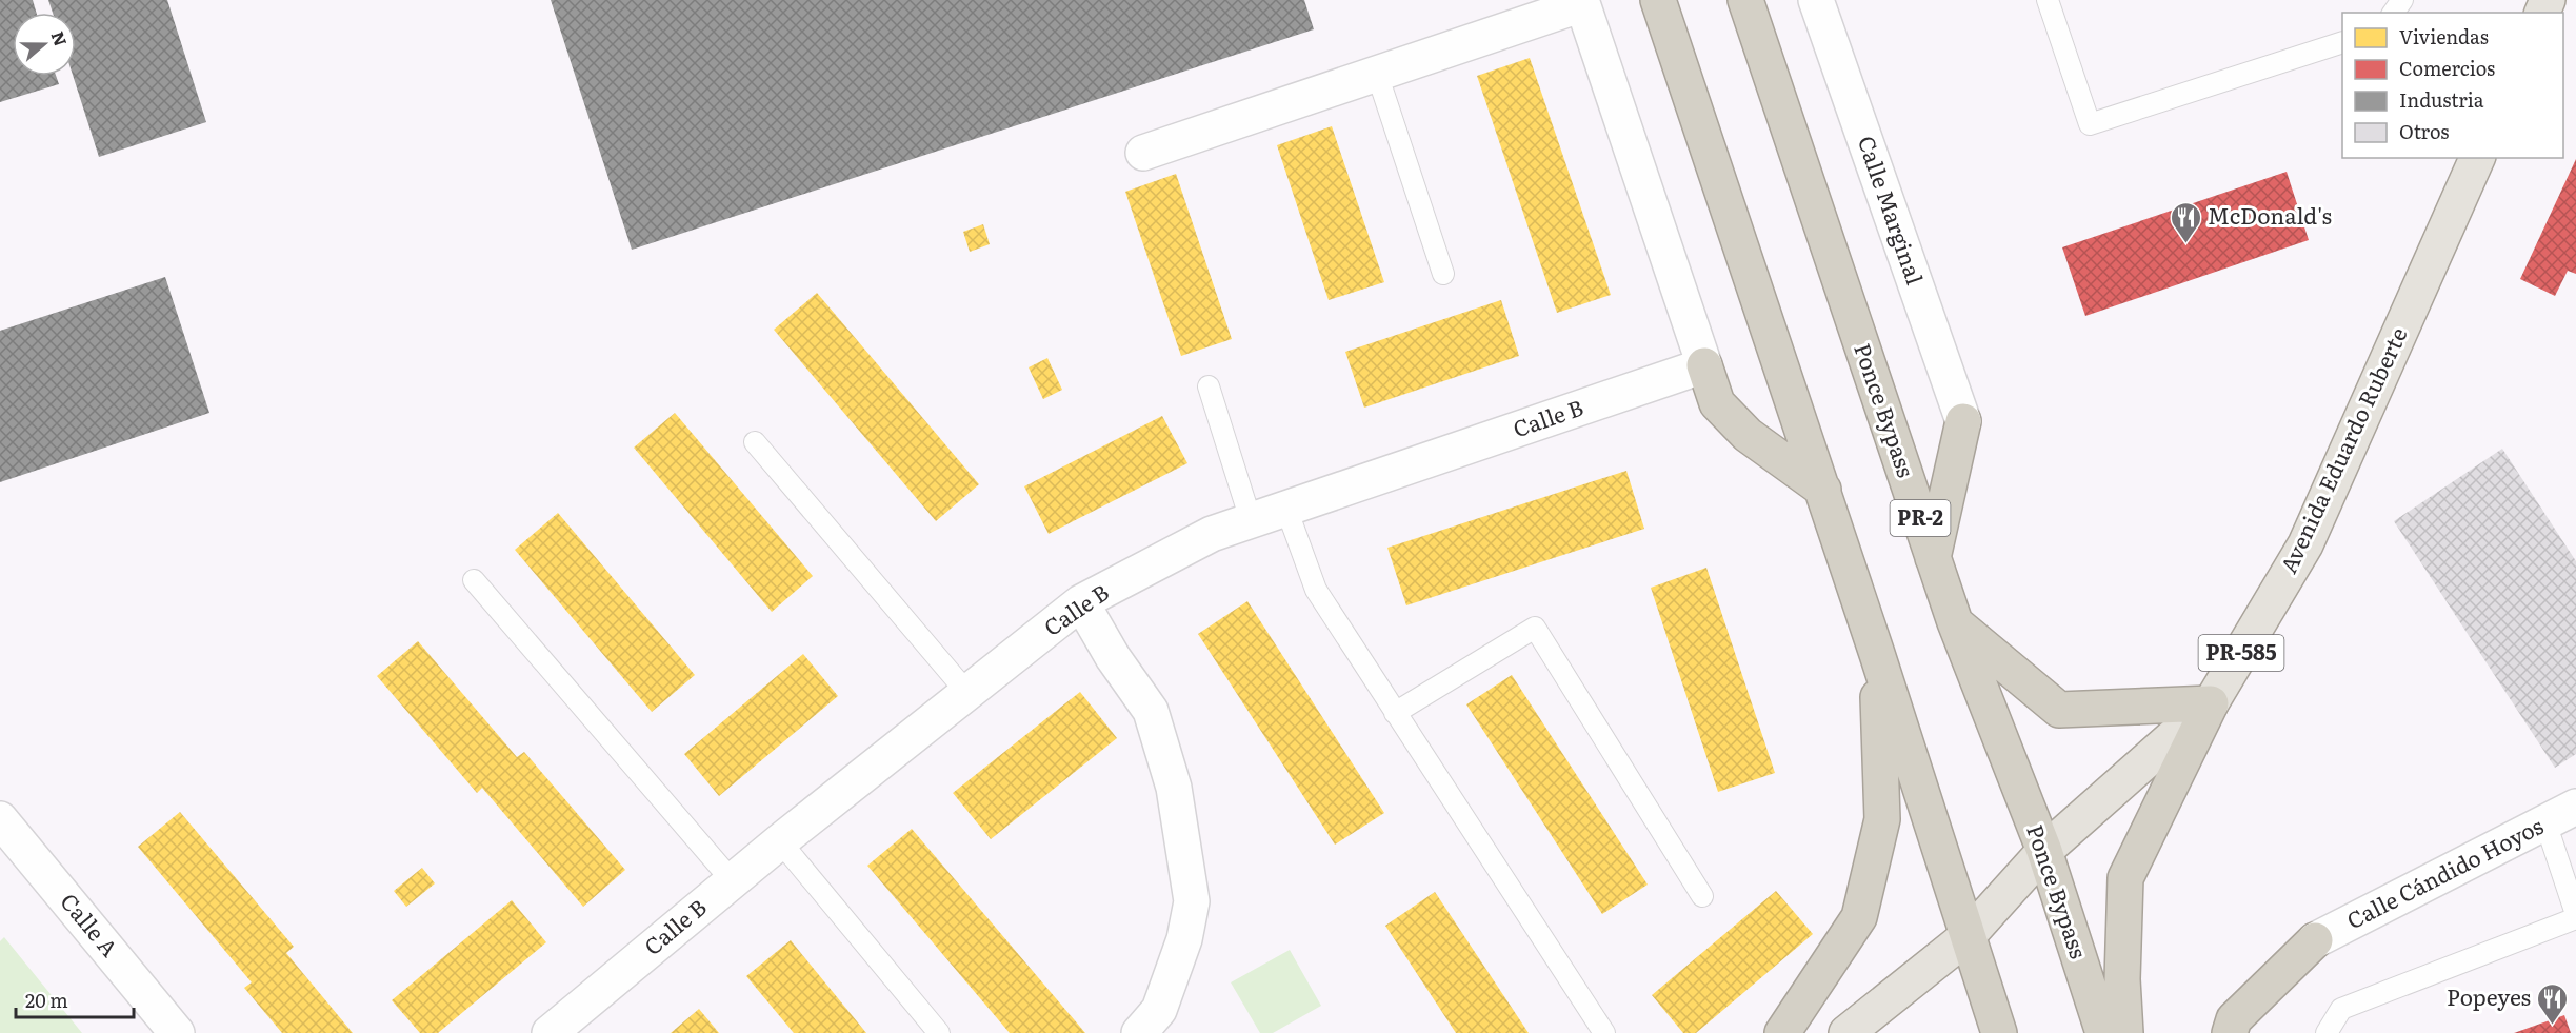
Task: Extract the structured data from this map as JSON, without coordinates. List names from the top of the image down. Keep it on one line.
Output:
{"streets":{"highway":["Ponce Bypass","PR-2"],"main road":["Avenida Eduardo Ruberte","PR-585"],"street":["Calle Marginal","Calle B","Calle Cándido Hoyos","Calle A"]},"crossings":[["Ponce Bypass","Avenida Eduardo Ruberte"]],"places":{"restaurant":["McDonald's","Popeyes"]},"legend":["Viviendas","Comercios","Industria","Otros"],"scale_bar":"20 m","north":"right"}
